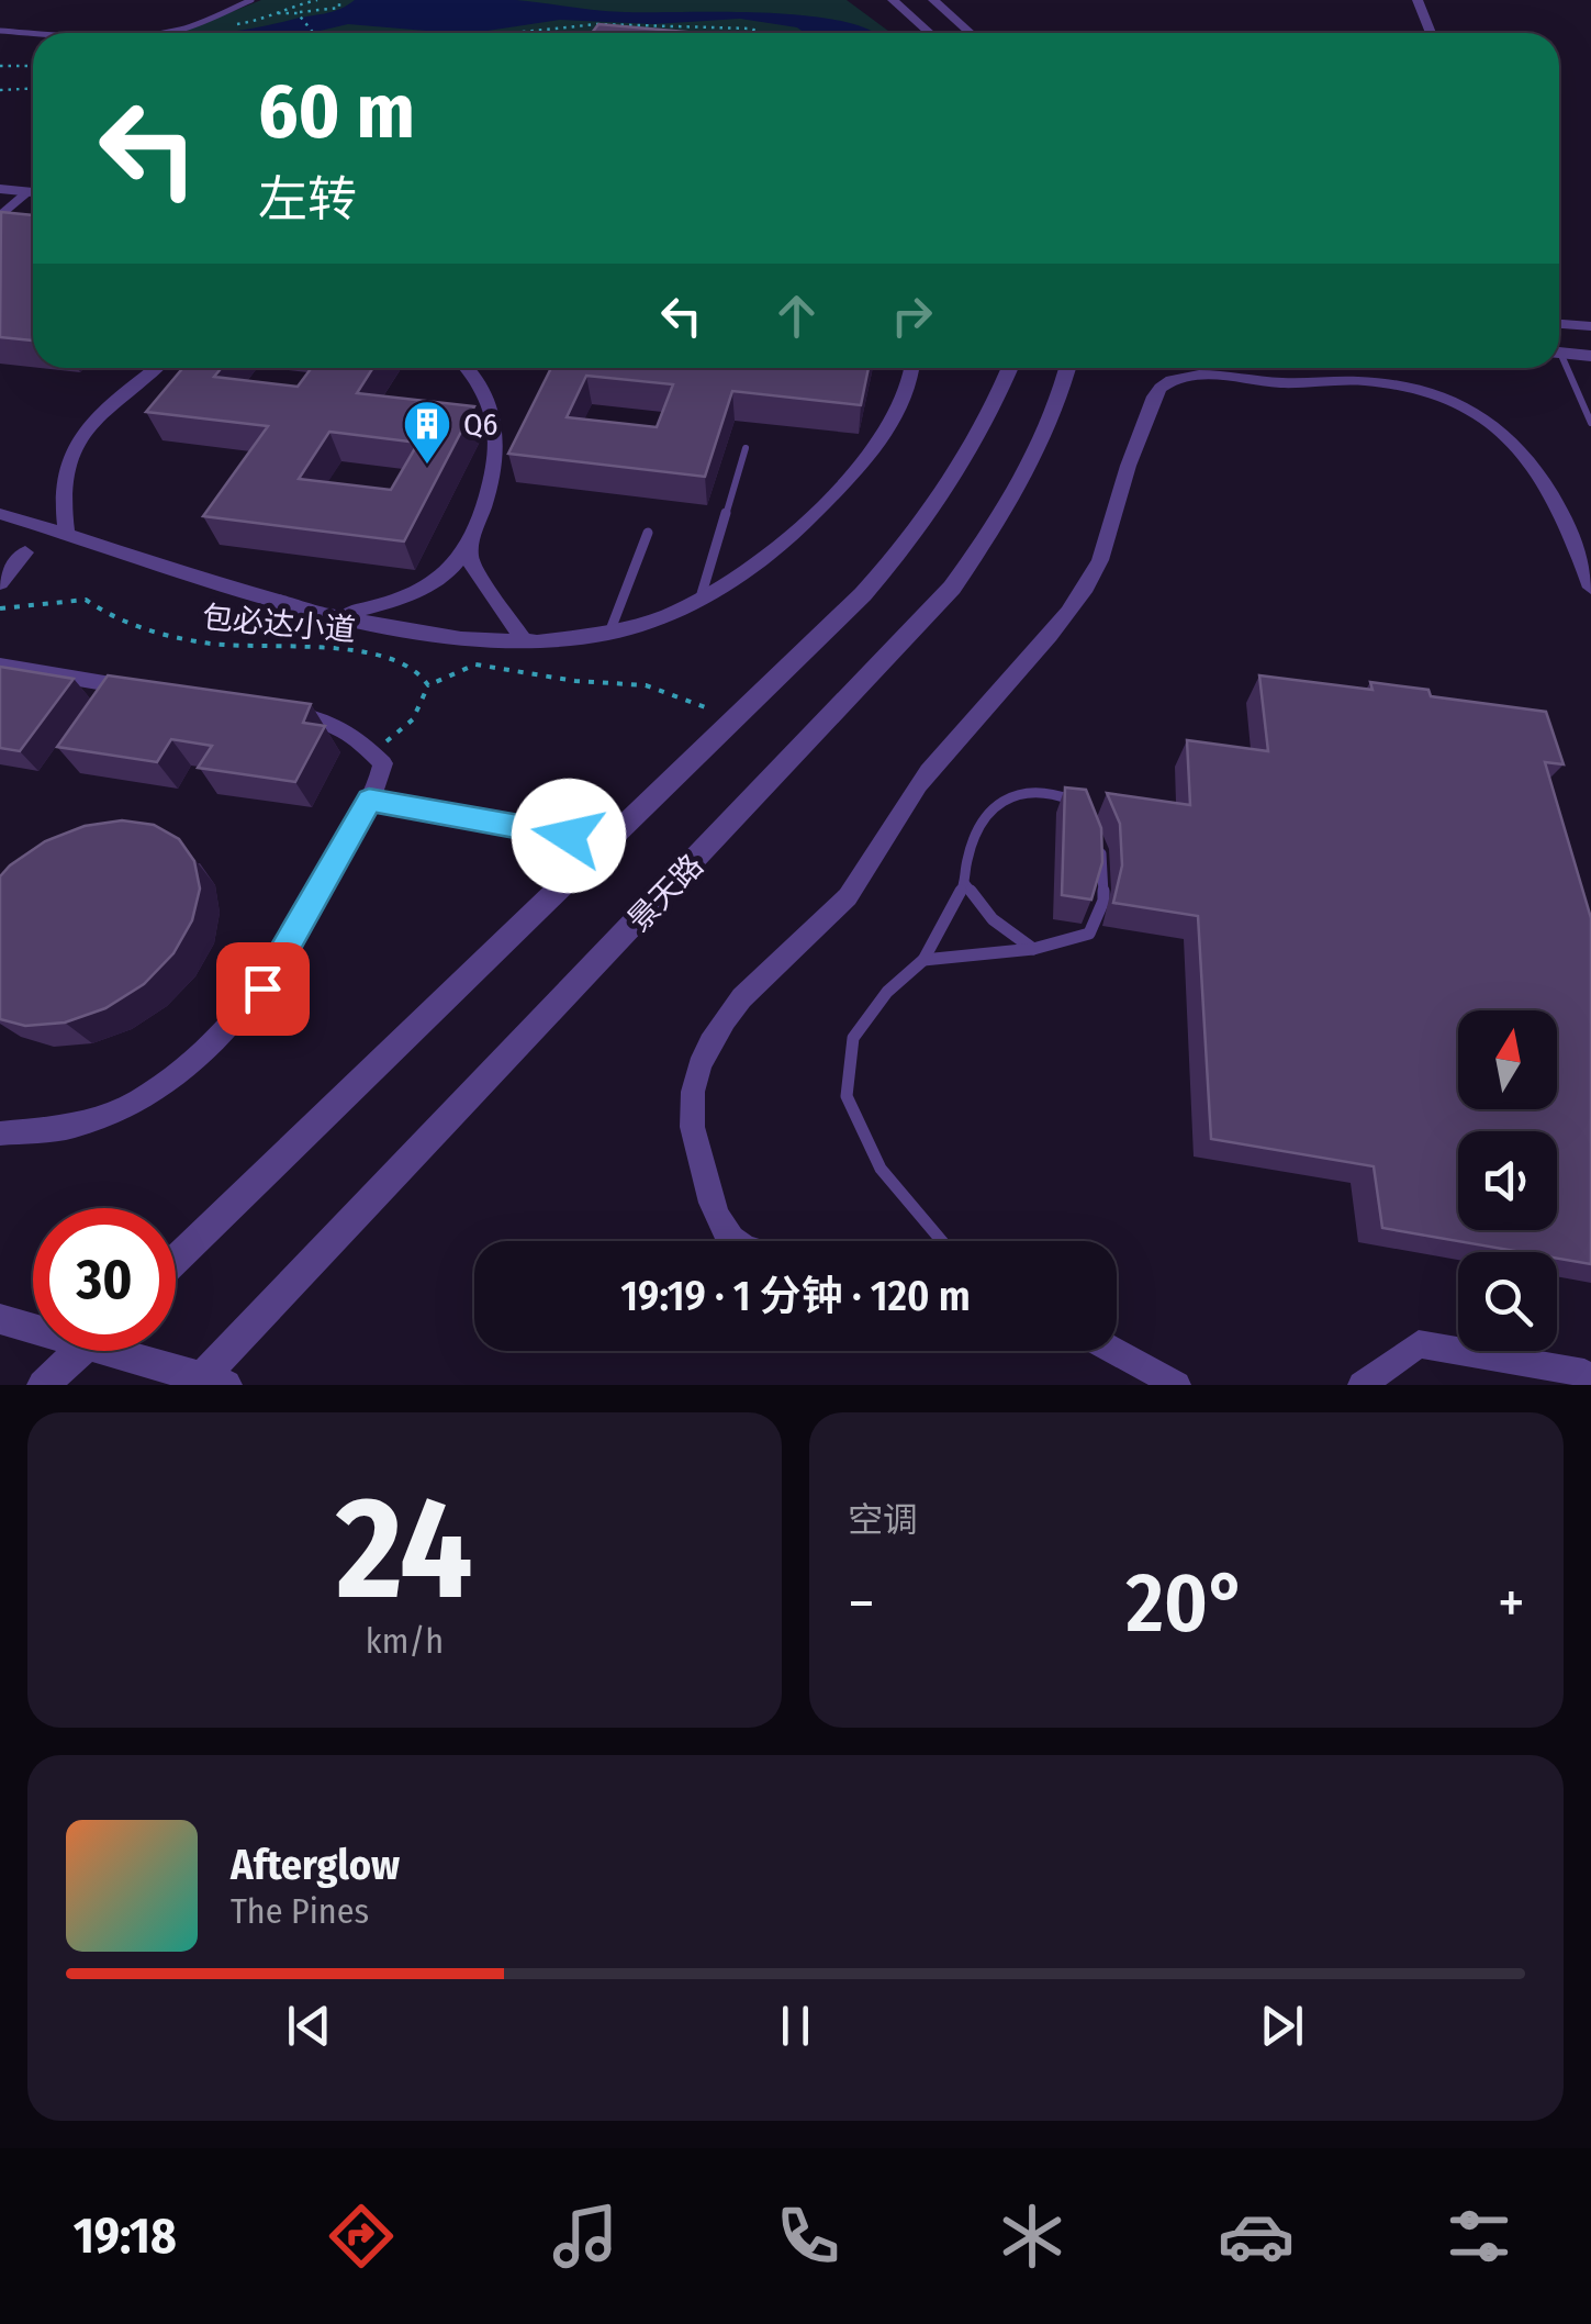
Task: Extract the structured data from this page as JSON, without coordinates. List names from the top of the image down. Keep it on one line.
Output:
{"streets":{"street":["景天路"],"path":["包必达小道"]},"places":{"building":["Q6"]},"north":"top","page":{"turn":["60 m","左转"],"limit":"30","trip":"19:19 · 1 分钟 · 120 m","tile":[["24","km/h"],"空调"],"heat":["−","20°","+"],"song":["Afterglow","The Pines"],"tabs":"19:18"}}
